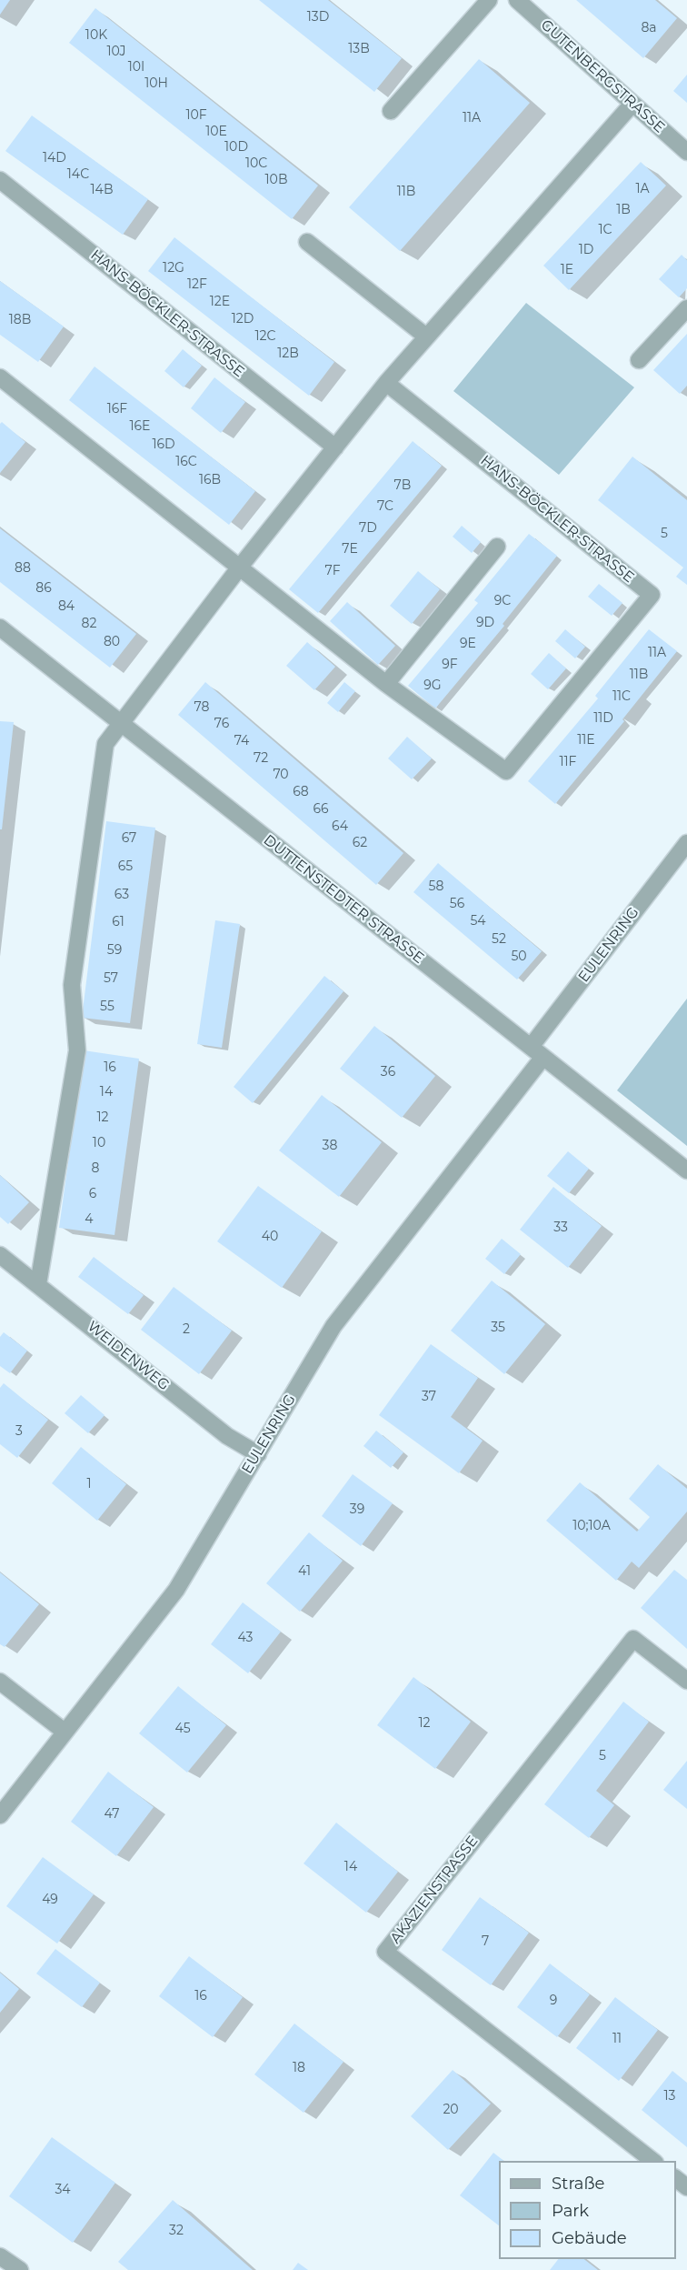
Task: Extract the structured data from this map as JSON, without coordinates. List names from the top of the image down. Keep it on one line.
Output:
{"streets":{"street":["GUTENBERGSTRASSE","HANS-BÖCKLER-STRASSE","DUTTENSTEDTER STRASSE","EULENRING","WEIDENWEG","AKAZIENSTRASSE"]},"crossings":[["DUTTENSTEDTER STRASSE","EULENRING"],["EULENRING","WEIDENWEG"]],"house_numbers":["13D","8a","10K","13B","10J","10I","10H","10F","11A","10E","10D","14D","10C","14C","10B","1A","14B","11B","1B","1C","1D","12G","1E","12F","12E","12D","18B","12C","12B","16F","16E","16D","16C","16B","7B","7C","7D","5","7E","88","7F","86","9C","84","9D","82","80","9E","11A","9F","11B","9G","11C","78","11D","76","11E","74","72","11F","70","68","66","64","67","62","65","58","63","56","54","61","52","59","50","57","55","16","36","14","12","10","38","8","6","4","33","40","35","2","37","3","1","39","10;10A","41","43","12","45","5","47","14","49","7","16","9","11","18","13","20","34","32"],"legend":["Straße","Park","Gebäude"]}
